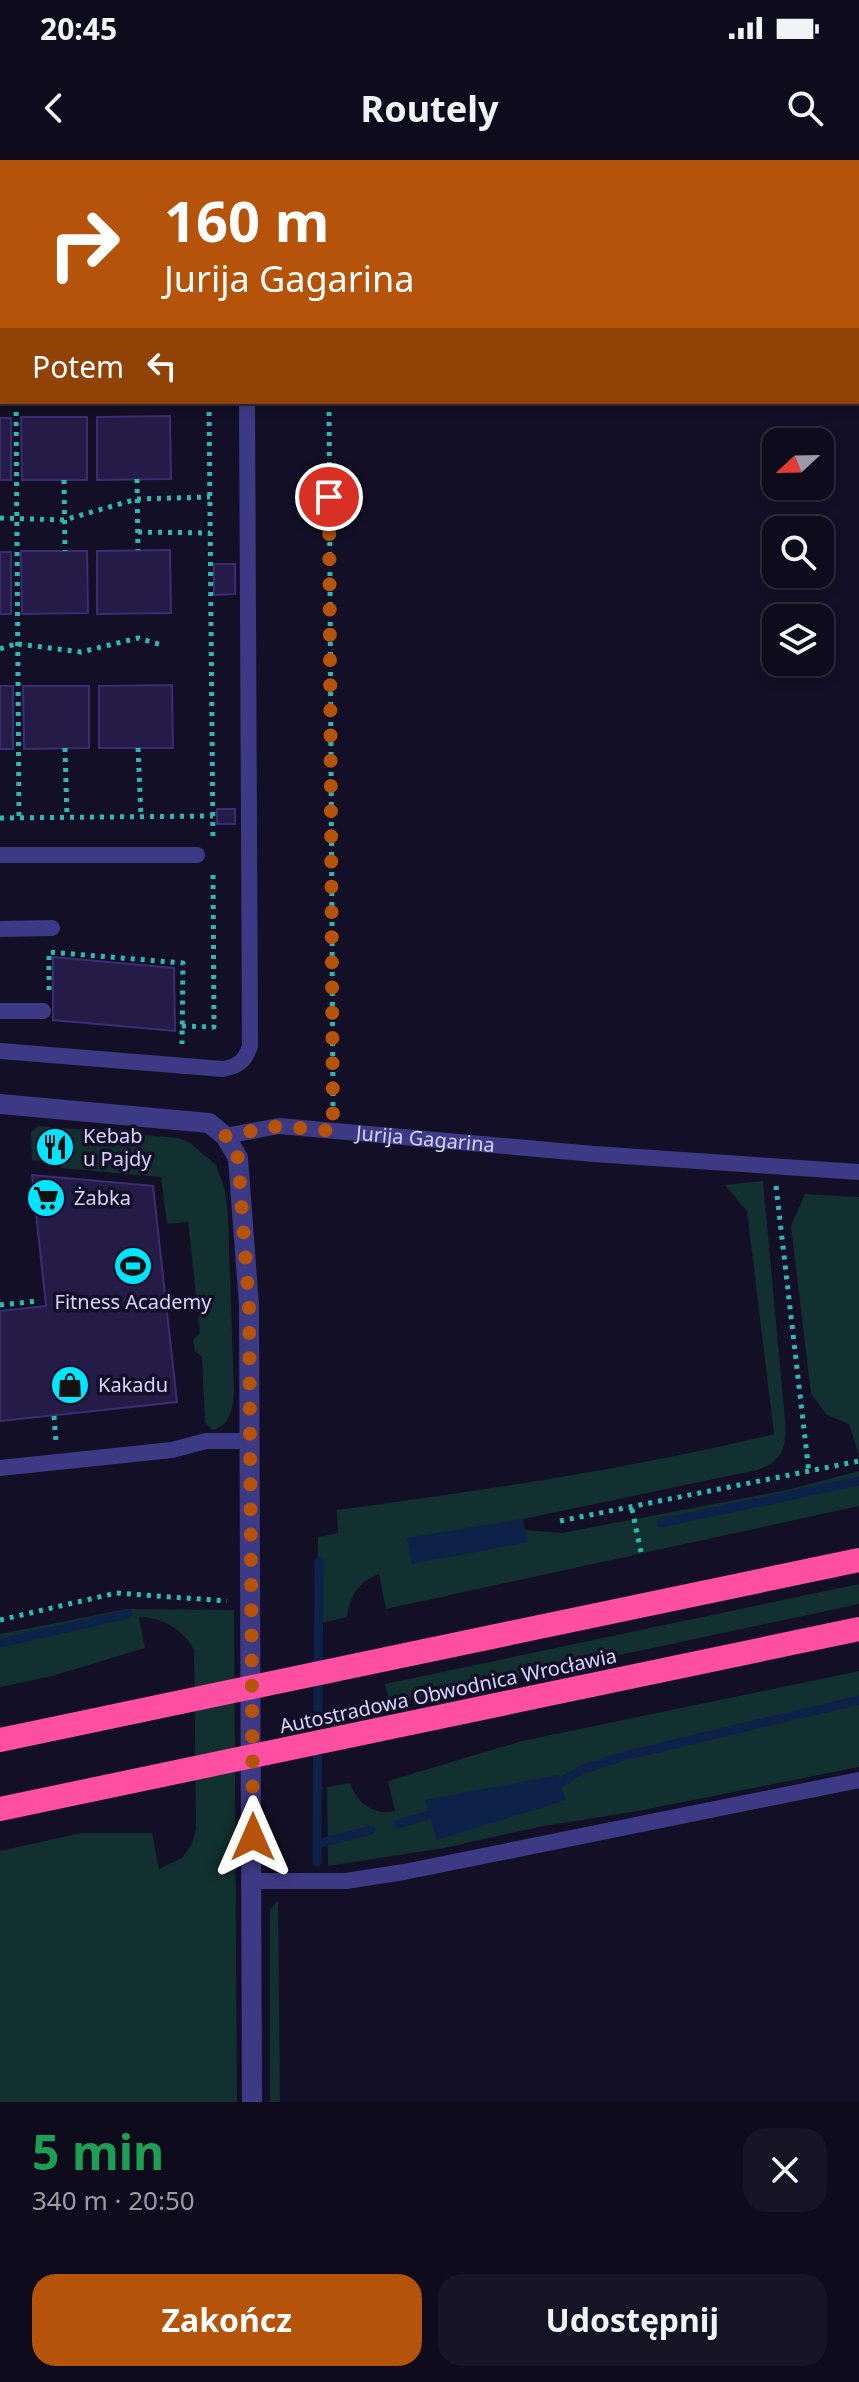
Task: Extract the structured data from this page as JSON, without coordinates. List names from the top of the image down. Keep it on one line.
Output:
{"streets":{"highway":["Autostradowa Obwodnica Wrocławia"],"lane":["Jurija Gagarina"]},"places":{"restaurant":["Kebab u Pajdy"],"supermarket":["Żabka"],"sports":["Fitness Academy"],"shop":["Kakadu"]},"north":"left","page":{"status":"20:45","header":"Routely","turn":["160 m","Jurija Gagarina"],"then":"Potem","heading":["5 min","340 m · 20:50"],"buttons":["Zakończ","Udostępnij"]}}
